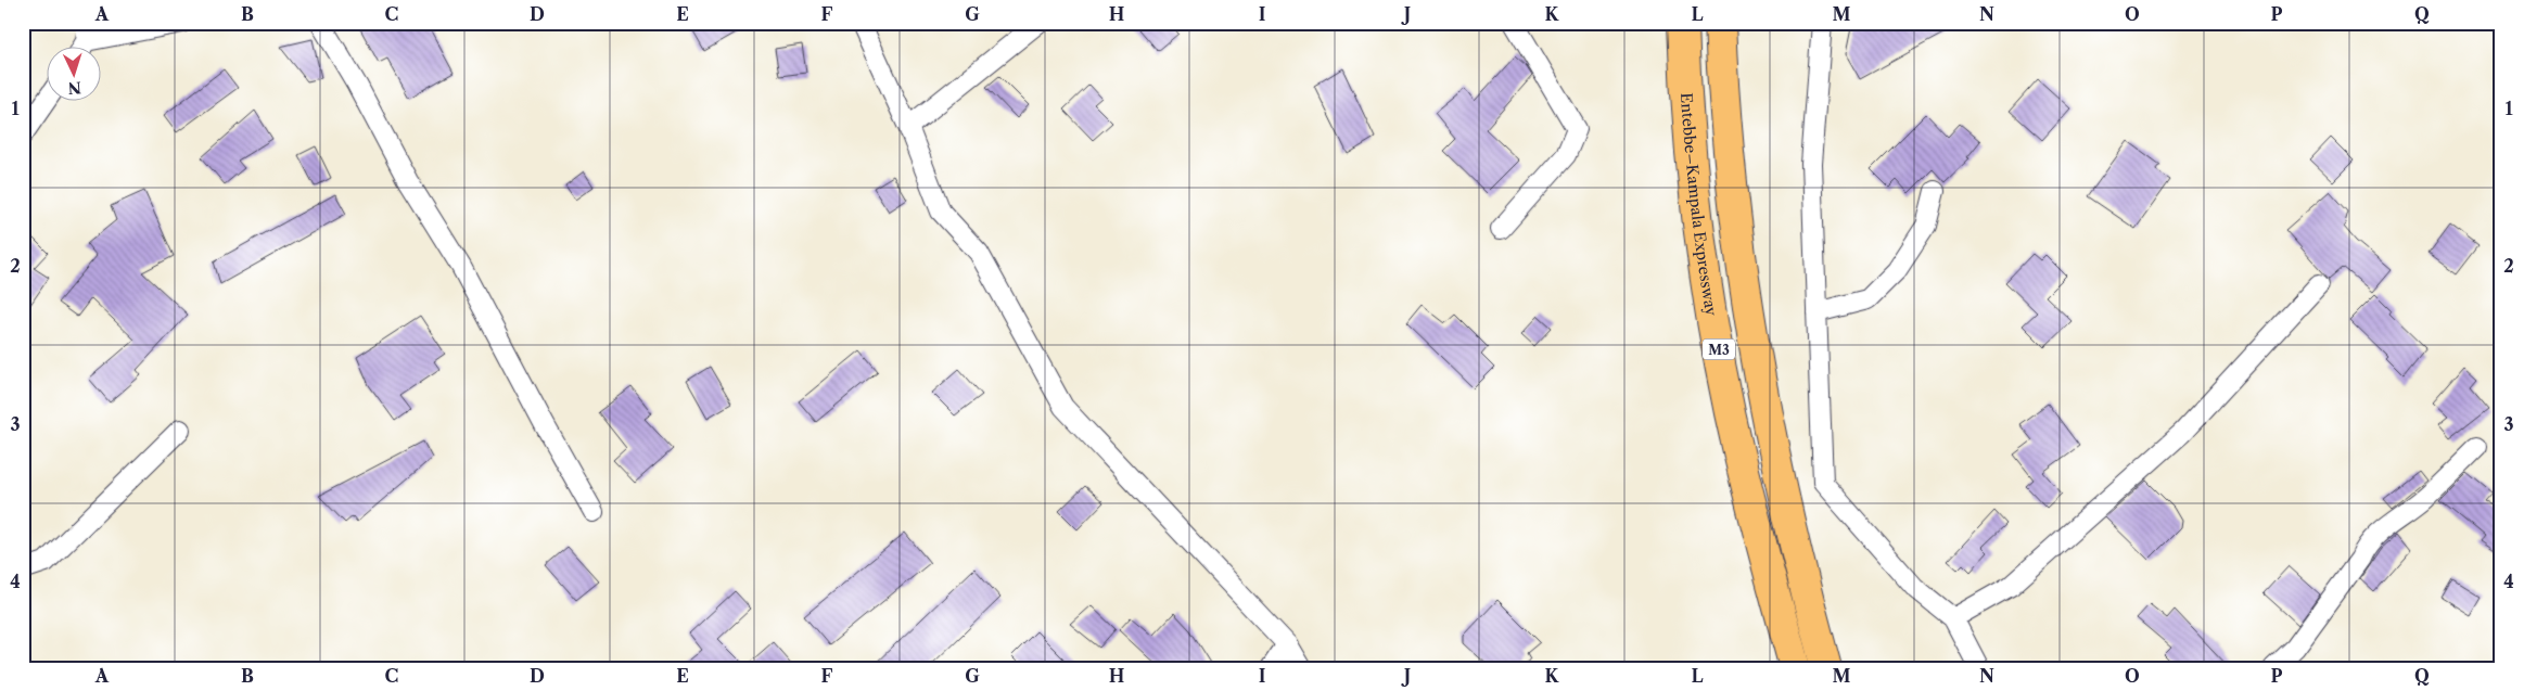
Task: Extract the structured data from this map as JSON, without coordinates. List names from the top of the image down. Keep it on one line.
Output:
{"streets":{"highway":["Entebbe–Kampala Expressway","M3"]},"north":"bottom","grid":{"columns":["A","B","C","D","E","F","G","H","I","J","K","L","M","N","O","P","Q"],"rows":["1","2","3","4"]}}
